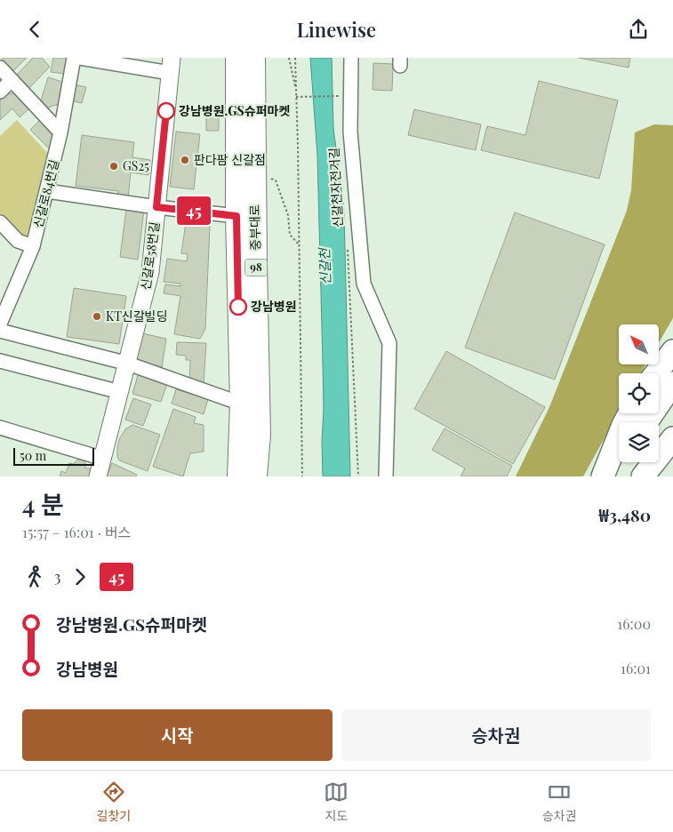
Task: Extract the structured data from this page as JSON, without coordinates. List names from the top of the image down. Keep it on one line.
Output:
{"streets":{"main road":["중부대로","98"],"street":["신갈로84번길","신갈로58번길"]},"water":["신갈천"],"places":["강남병원.GS슈퍼마켓","판다팜 신갈점","GS25","강남병원","KT신갈빌딩"],"lines":["bus line 45"],"scale_bar":"50 m","north":"top left","page":{"header":"Linewise","on_map":"45","scale":"50 m","heading":["4 분","15:57 – 16:01 · 버스","₩3,480"],"legs":["3","45"],"list":[{"name":"강남병원.GS슈퍼마켓","value":"16:00"},{"name":"강남병원","value":"16:01"}],"buttons":["시작","승차권"],"tabs":["길찾기","지도","승차권"]}}
